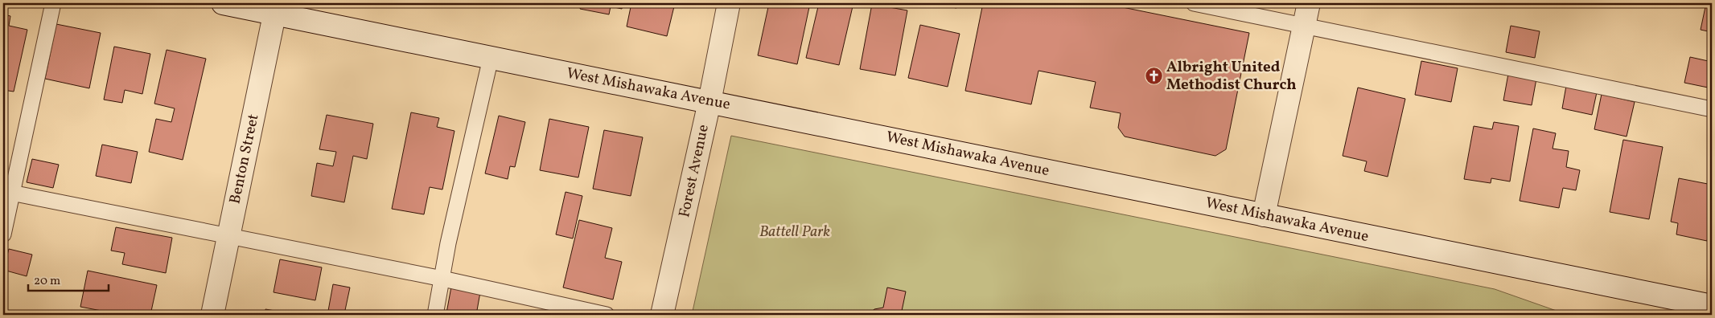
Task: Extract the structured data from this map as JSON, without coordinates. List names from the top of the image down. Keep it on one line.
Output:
{"streets":{"main road":["West Mishawaka Avenue","Benton Street","Forest Avenue"]},"crossings":[["West Mishawaka Avenue","Benton Street"],["West Mishawaka Avenue","Forest Avenue"]],"parks":["Battell Park"],"places":{"church":["Albright United Methodist Church"]},"scale_bar":"20 m"}
